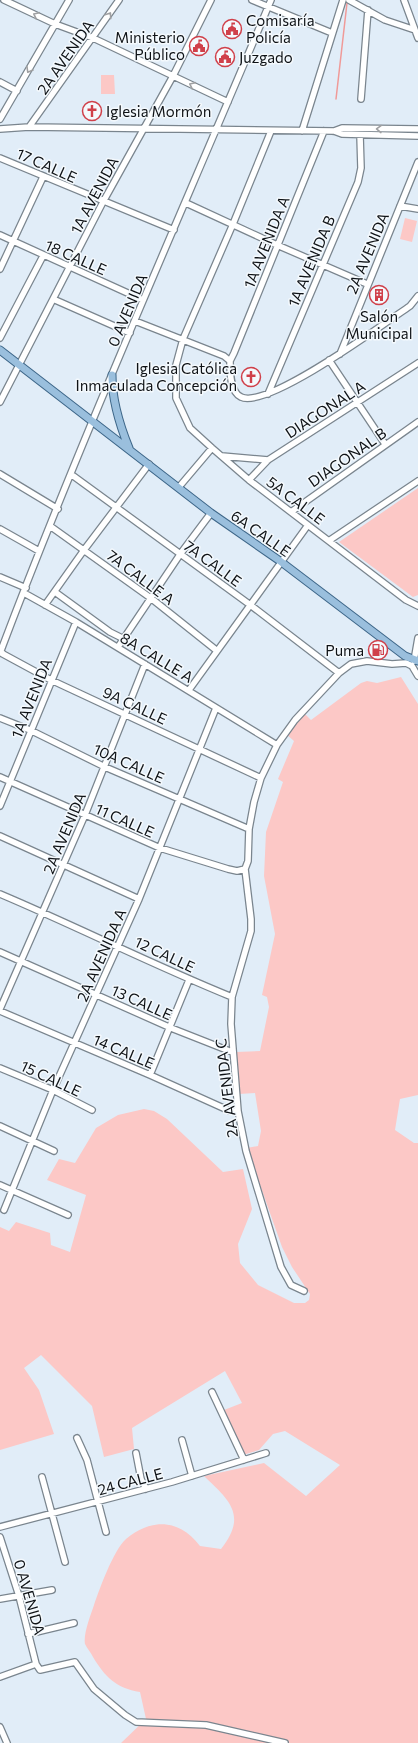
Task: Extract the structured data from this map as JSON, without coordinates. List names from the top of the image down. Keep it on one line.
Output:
{"streets":{"main road":["6A CALLE"],"street":["2A AVENIDA","17 CALLE","1A AVENIDA","1A AVENIDA A","18 CALLE","1A AVENIDA B","0 AVENIDA","DIAGONAL A","DIAGONAL B","5A CALLE","7A CALLE","7A CALLE A","8A CALLE A","9A CALLE","10A CALLE","11 CALLE","12 CALLE","2A AVENIDA A","13 CALLE","14 CALLE","15 CALLE","2A AVENIDA C","24 CALLE"]},"crossings":[["2A AVENIDA","8A CALLE A"],["2A AVENIDA","9A CALLE"],["2A AVENIDA","10A CALLE"],["2A AVENIDA","11 CALLE"],["2A AVENIDA","12 CALLE"],["2A AVENIDA","13 CALLE"],["2A AVENIDA","14 CALLE"],["17 CALLE","1A AVENIDA"],["17 CALLE","0 AVENIDA"],["1A AVENIDA","18 CALLE"],["1A AVENIDA","6A CALLE"],["1A AVENIDA","8A CALLE A"],["1A AVENIDA","9A CALLE"],["1A AVENIDA","10A CALLE"],["1A AVENIDA","11 CALLE"],["18 CALLE","0 AVENIDA"],["0 AVENIDA","6A CALLE"],["0 AVENIDA","7A CALLE"],["0 AVENIDA","7A CALLE A"],["0 AVENIDA","8A CALLE A"],["0 AVENIDA","9A CALLE"],["DIAGONAL A","5A CALLE"],["DIAGONAL B","5A CALLE"],["7A CALLE","2A AVENIDA C"],["8A CALLE A","2A AVENIDA A"],["8A CALLE A","2A AVENIDA C"],["9A CALLE","2A AVENIDA A"],["9A CALLE","2A AVENIDA C"],["10A CALLE","2A AVENIDA A"],["10A CALLE","2A AVENIDA C"],["11 CALLE","2A AVENIDA A"],["11 CALLE","2A AVENIDA C"],["12 CALLE","2A AVENIDA A"],["12 CALLE","2A AVENIDA C"],["2A AVENIDA A","13 CALLE"],["2A AVENIDA A","14 CALLE"],["2A AVENIDA A","15 CALLE"],["13 CALLE","2A AVENIDA C"],["14 CALLE","2A AVENIDA C"]],"places":{"public building":["Comisaría Policía","Ministerio Público","Juzgado"],"church":["Iglesia Mormón","Iglesia Católica Inmaculada Concepción"],"building":["Salón Municipal"],"fuel station":["Puma"]}}
